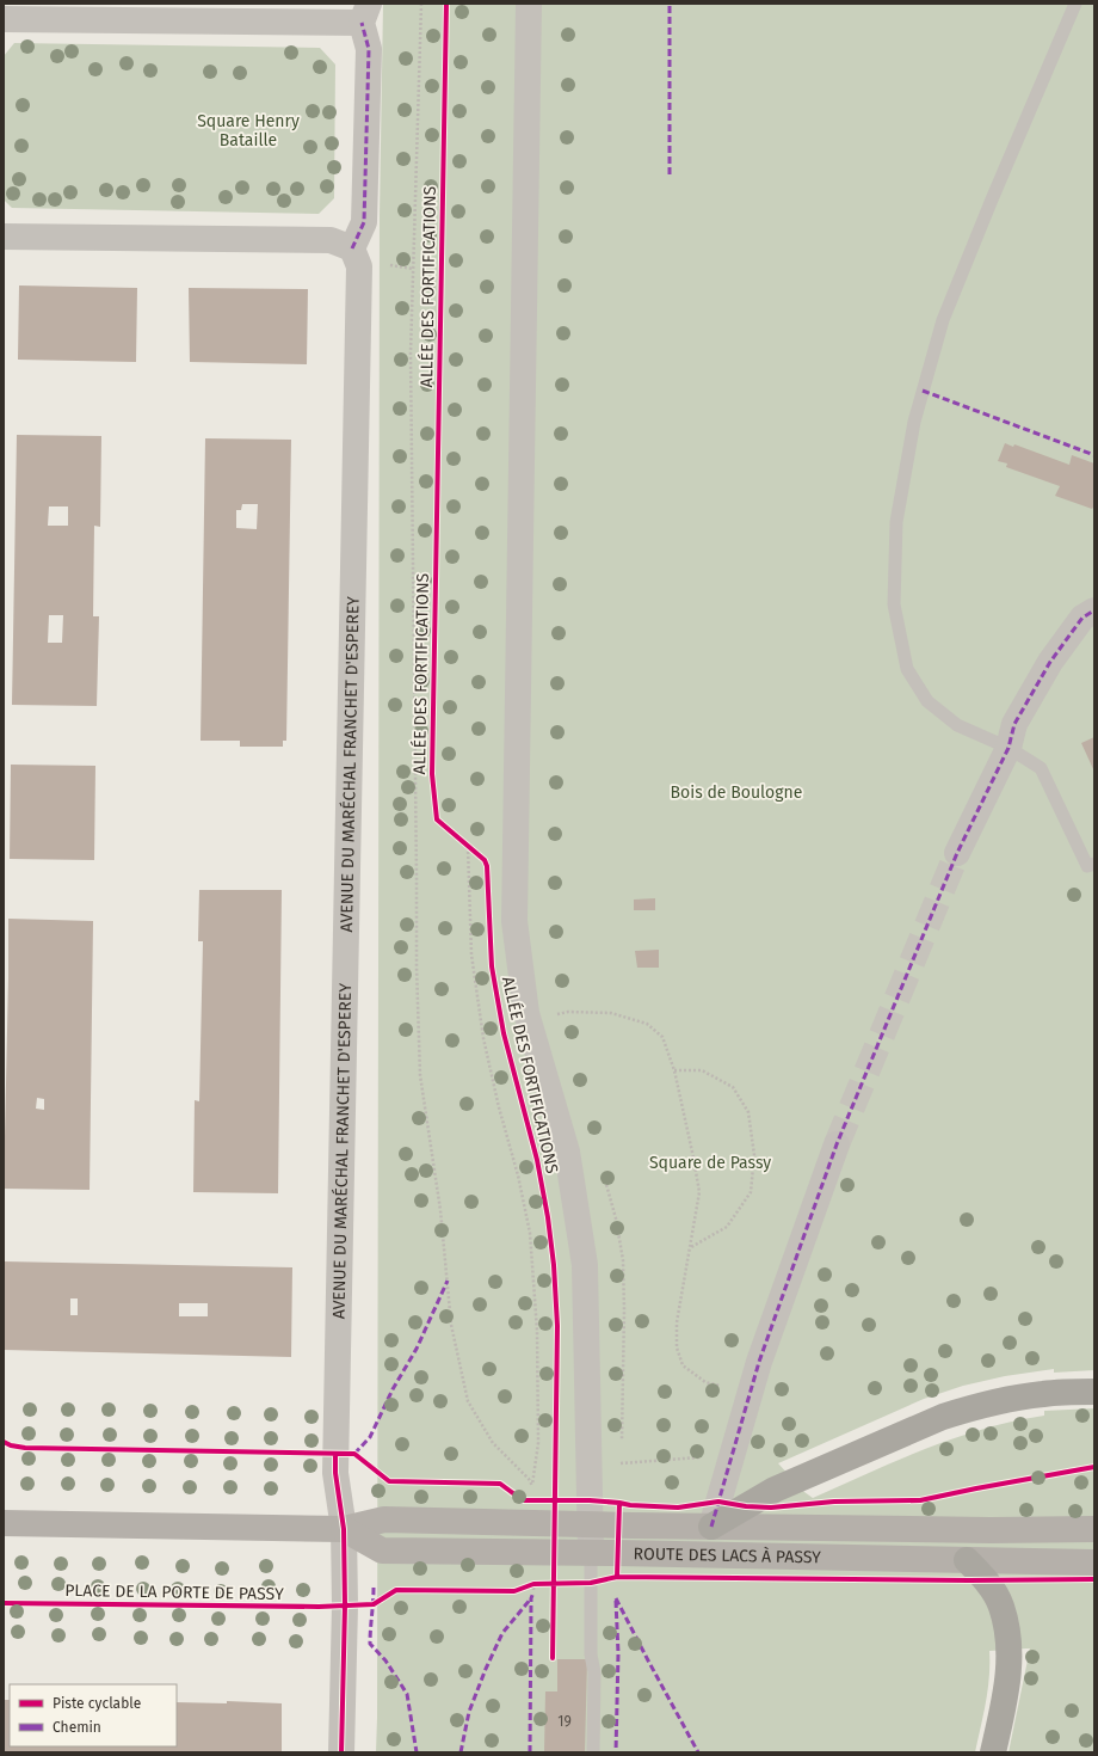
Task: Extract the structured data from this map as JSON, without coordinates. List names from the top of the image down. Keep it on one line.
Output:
{"streets":{"main road":["ROUTE DES LACS À PASSY"],"street":["ALLÉE DES FORTIFICATIONS","AVENUE DU MARÉCHAL FRANCHET D'ESPEREY"],"cycle path":["PLACE DE LA PORTE DE PASSY"]},"crossings":[["ALLÉE DES FORTIFICATIONS","ROUTE DES LACS À PASSY"],["AVENUE DU MARÉCHAL FRANCHET D'ESPEREY","ROUTE DES LACS À PASSY"]],"parks":["Square Henry Bataille","Bois de Boulogne","Square de Passy"],"house_numbers":["19"],"legend":["Piste cyclable","Chemin"]}
